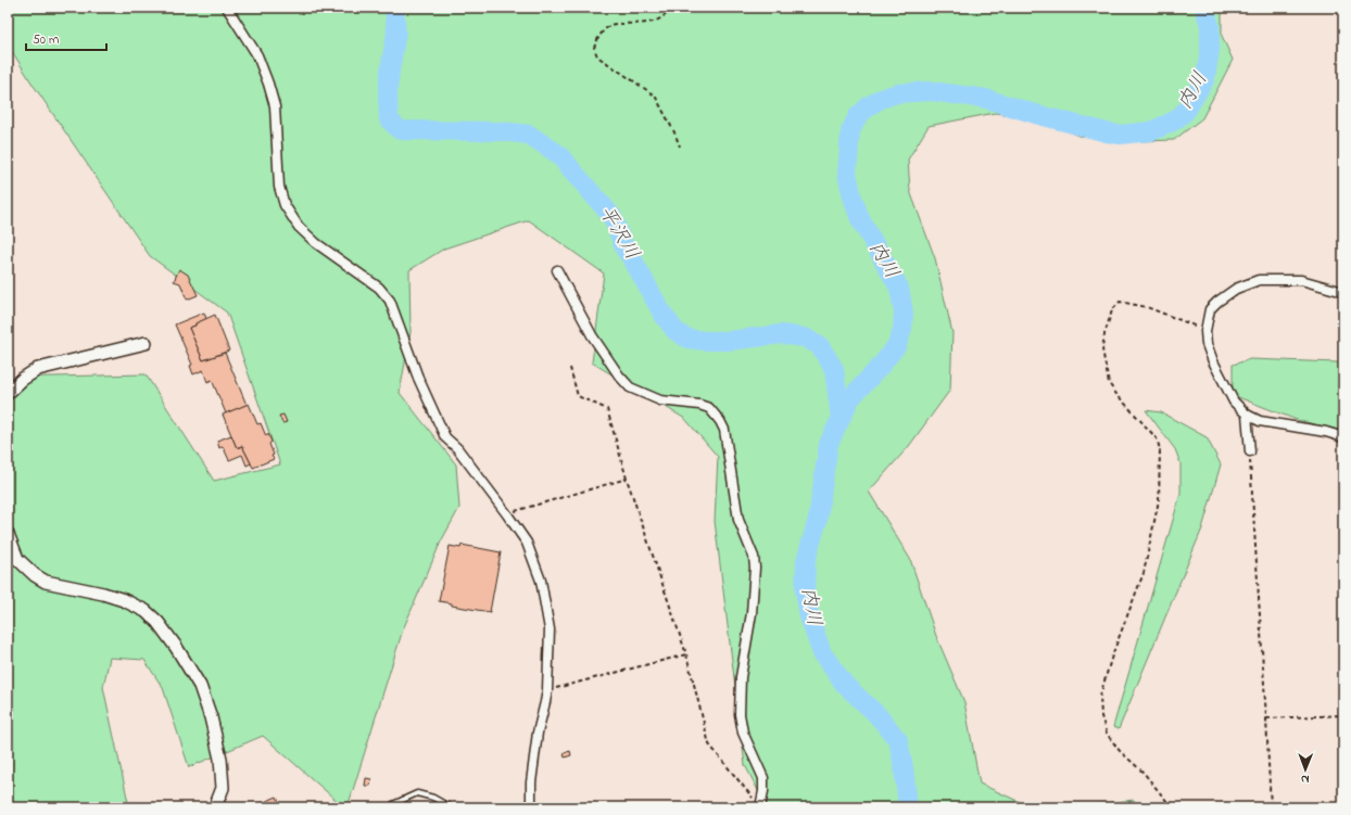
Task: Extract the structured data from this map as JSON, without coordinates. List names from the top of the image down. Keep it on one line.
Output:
{"water":["内川","平沢川"],"scale_bar":"50 m","north":"bottom"}
